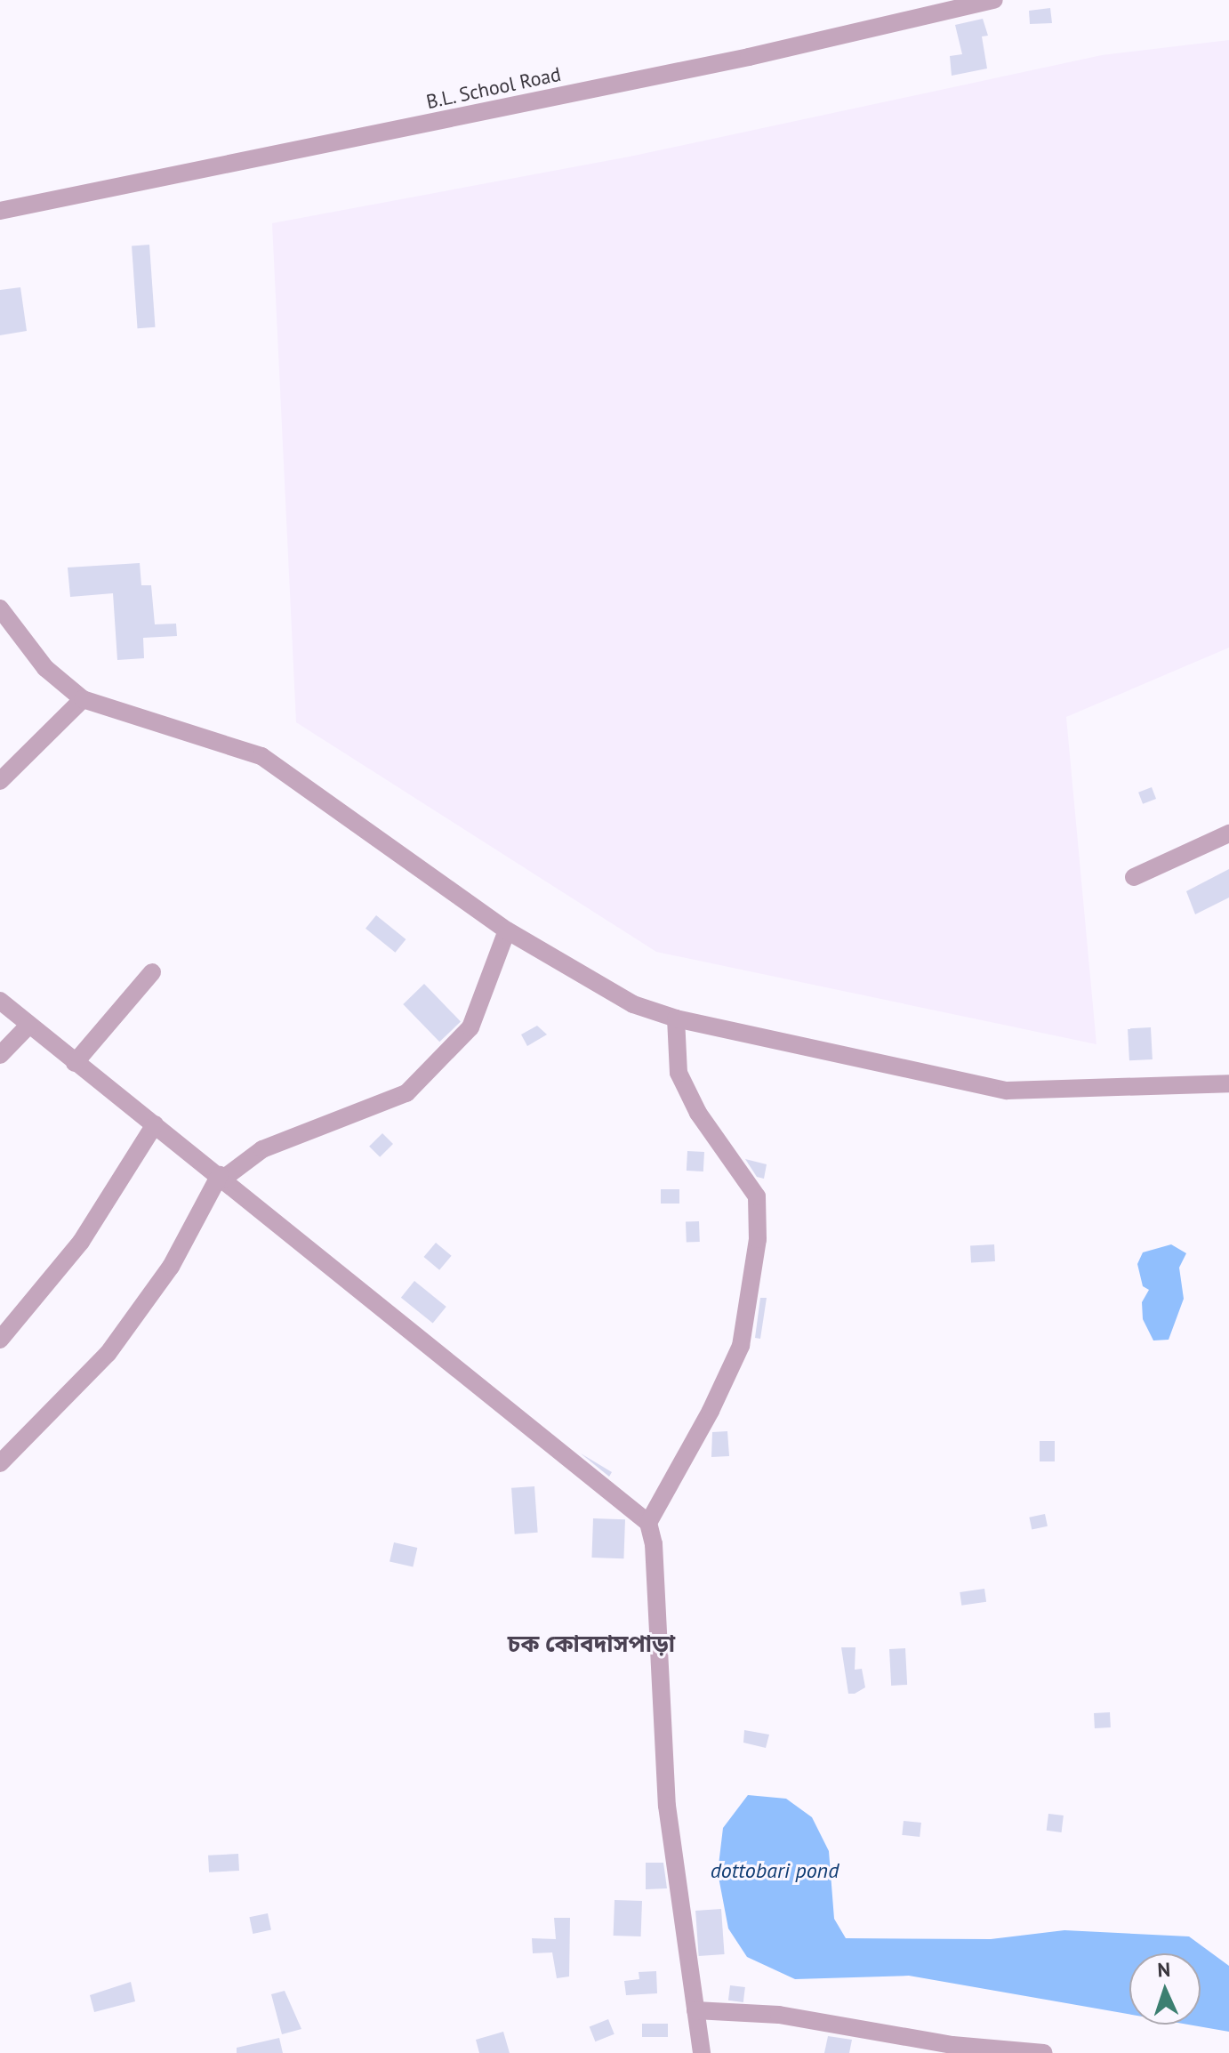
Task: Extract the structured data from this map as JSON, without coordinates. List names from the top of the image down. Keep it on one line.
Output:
{"streets":{"street":["B.L. School Road"]},"districts":["চক কোবদাসপাড়া"],"water":["dottobari pond"],"north":"top"}
